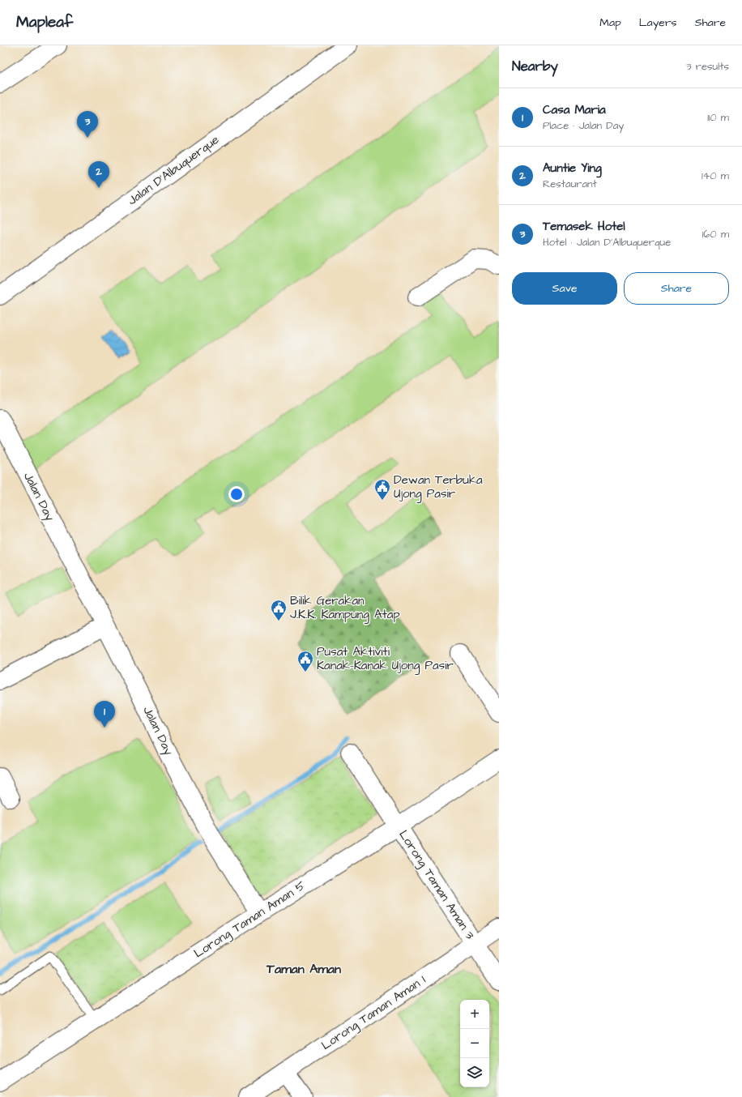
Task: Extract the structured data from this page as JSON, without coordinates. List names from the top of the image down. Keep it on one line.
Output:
{"streets":{"street":["Jalan D'Albuquerque","Jalan Day","Lorong Taman Aman 3","Lorong Taman Aman 5","Lorong Taman Aman 1"]},"crossings":[["Jalan Day","Lorong Taman Aman 5"],["Lorong Taman Aman 3","Lorong Taman Aman 5"],["Lorong Taman Aman 3","Lorong Taman Aman 1"]],"districts":["Taman Aman"],"places":{"public building":["Dewan Terbuka Ujong Pasir","Bilik Gerakan J.K.K. Kampung Atap","Pusat Aktiviti Kanak-Kanak Ujong Pasir"]},"page":{"header":"Mapleaf","nav":["Map","Layers","Share"],"heading":["Nearby","3 results"],"list":[{"mark":"1","name":"Casa Maria","note":"Place · Jalan Day","value":"110 m"},{"mark":"2","name":"Auntie Ying","note":"Restaurant","value":"140 m"},{"mark":"3","name":"Temasek Hotel","note":"Hotel · Jalan D'Albuquerque","value":"160 m"}],"pins":["3","2","1"],"buttons":["Save","Share"],"map_buttons":["+","−"]}}
